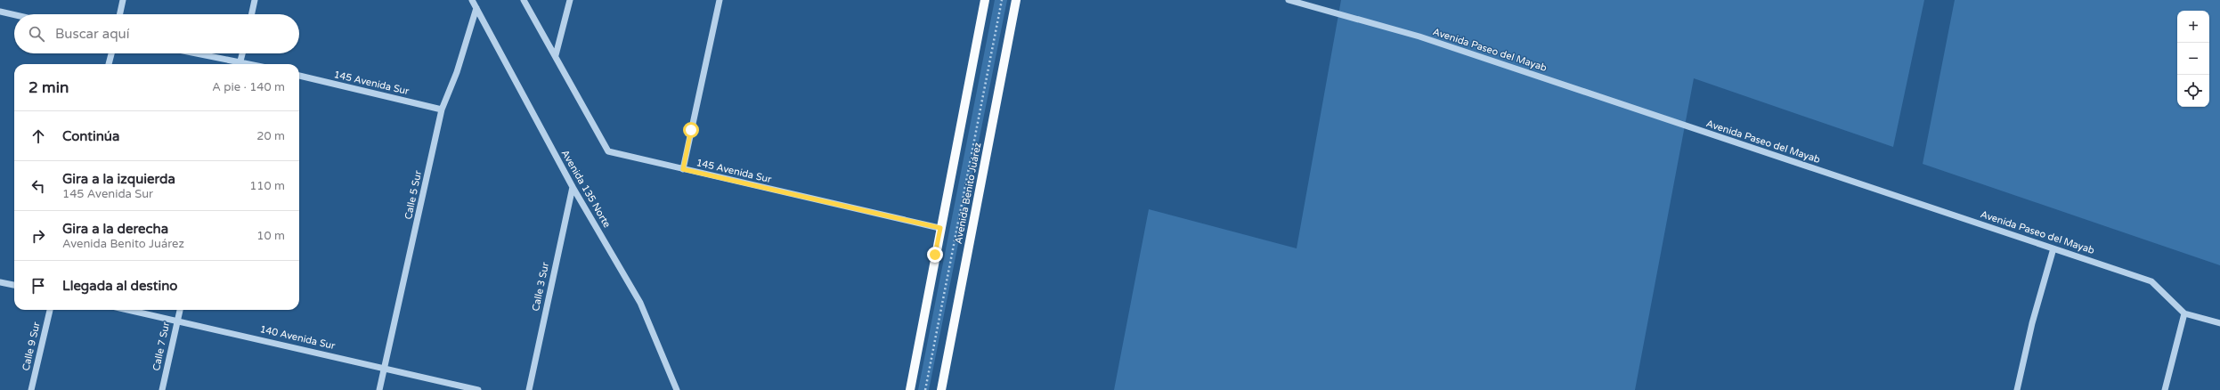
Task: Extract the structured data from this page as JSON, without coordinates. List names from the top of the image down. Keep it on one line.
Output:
{"streets":{"main road":["Avenida Benito Juárez"],"street":["Avenida Paseo del Mayab","145 Avenida Sur","Avenida 135 Norte","Calle 5 Sur","Calle 3 Sur","140 Avenida Sur","Calle 9 Sur","Calle 7 Sur"]},"crossings":[["145 Avenida Sur","Calle 5 Sur"],["Avenida 135 Norte","Calle 5 Sur"],["Avenida 135 Norte","Calle 3 Sur"],["Calle 5 Sur","140 Avenida Sur"],["140 Avenida Sur","Calle 7 Sur"]],"page":{"map_buttons":["+","−"],"search":"Buscar aquí","heading":["2 min","A pie · 140 m"],"list":[["Continúa","20 m"],["Gira a la izquierda","145 Avenida Sur","110 m"],["Gira a la derecha","Avenida Benito Juárez","10 m"],"Llegada al destino"]}}
